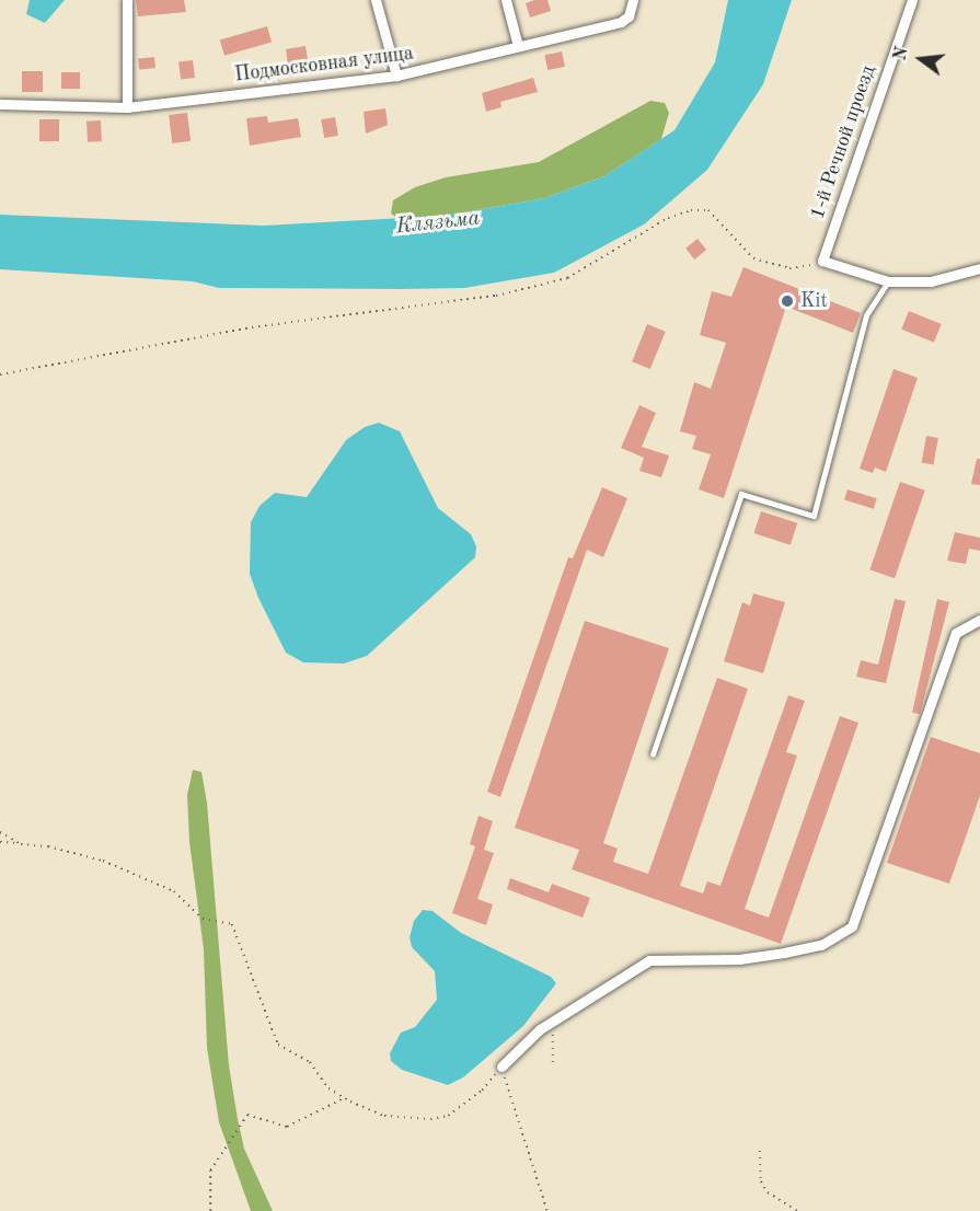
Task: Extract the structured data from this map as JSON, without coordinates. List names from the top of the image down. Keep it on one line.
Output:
{"streets":{"street":["Подмосковная улица","1-й Речной проезд"]},"water":["Клязьма"],"places":["Kit"],"north":"left"}
